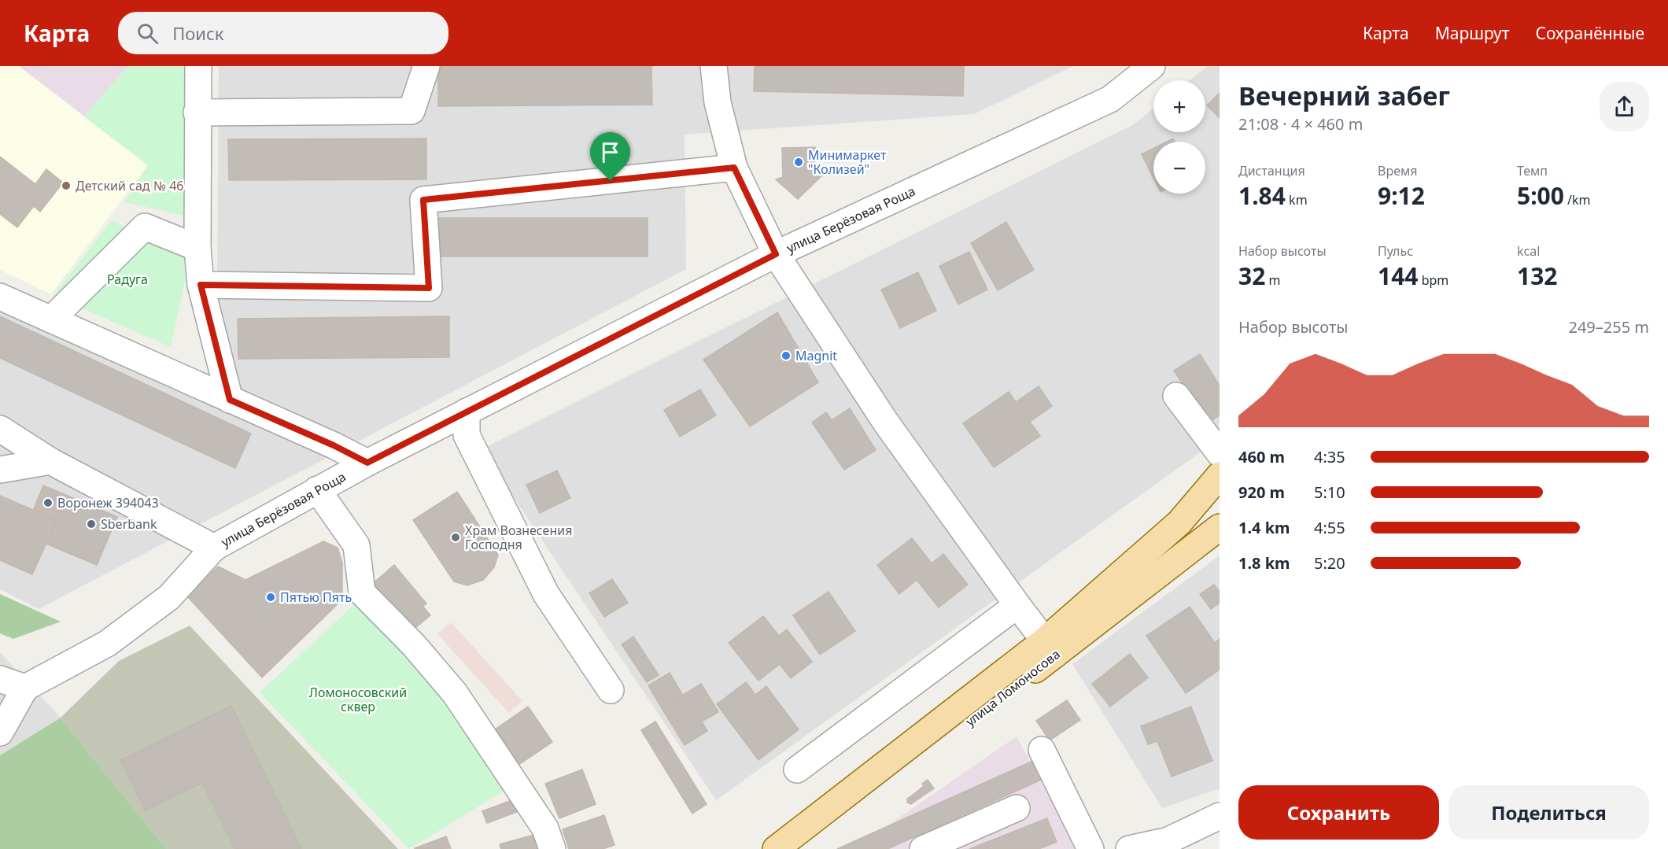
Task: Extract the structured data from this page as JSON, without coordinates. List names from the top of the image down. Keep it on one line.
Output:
{"streets":{"main road":["улица Ломоносова"],"street":["улица Берёзовая Роща"]},"parks":["Радуга","Ломоносовский сквер"],"places":["Минимаркет \"Колизей\"","Детский сад № 46","Magnit","Воронеж 394043","Sberbank","Храм Вознесения Господня","Пятью Пять"],"page":{"header":"Карта","search":"Поиск","nav":["Карта","Маршрут","Сохранённые"],"heading":["Вечерний забег","21:08 · 4 × 460 m"],"map_buttons":["+","−"],"stats":[["Дистанция","1.84 km"],["Время","9:12"],["Темп","5:00 /km"],["Набор высоты","32 m"],["Пульс","144 bpm"],["kcal","132"]],"chart":["Набор высоты","249–255 m"],"list":[{"name":"460 m","note":"4:35"},{"name":"920 m","note":"5:10"},{"name":"1.4 km","note":"4:55"},{"name":"1.8 km","note":"5:20"}],"buttons":["Сохранить","Поделиться"]}}
